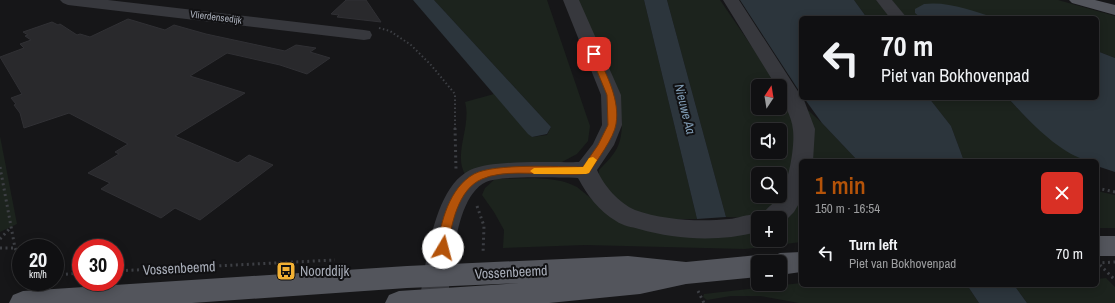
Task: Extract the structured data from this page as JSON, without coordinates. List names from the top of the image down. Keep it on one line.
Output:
{"streets":{"main road":["Vossenbeemd"],"street":["Vlierdensedijk"]},"water":["Nieuwe Aa"],"places":{"bus stop":["Noorddijk"]},"north":"top","page":{"turn":["70 m","Piet van Bokhovenpad"],"map_buttons":["+","−"],"heading":["1 min","150 m · 16:54"],"list":[{"name":"Turn left","note":"Piet van Bokhovenpad","value":"70 m"}],"speed":"20 km/h","limit":"30"}}
